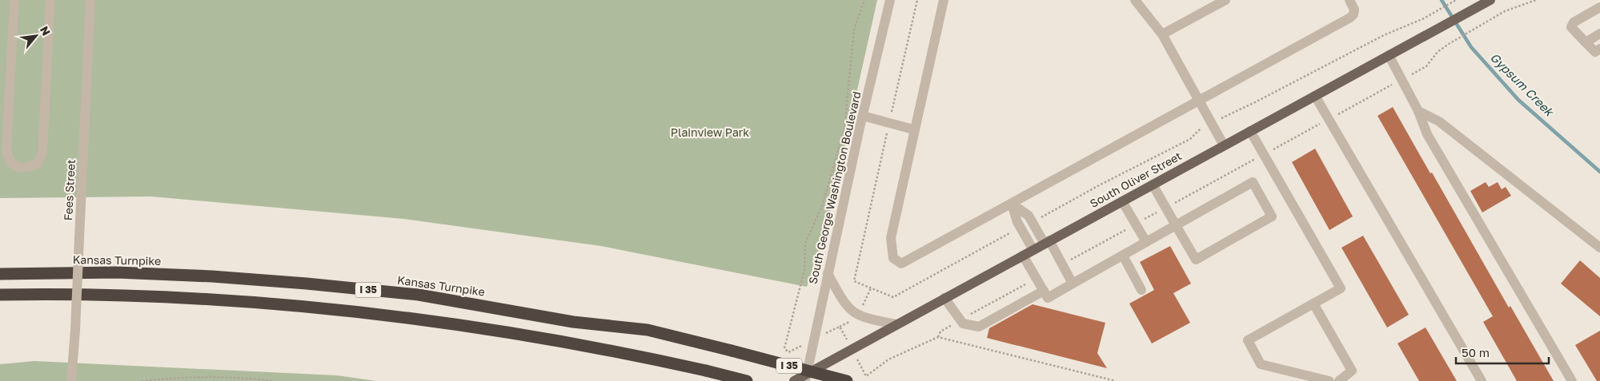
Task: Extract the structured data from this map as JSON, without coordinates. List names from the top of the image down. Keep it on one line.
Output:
{"streets":{"highway":["Kansas Turnpike","I 35"],"main road":["South Oliver Street"],"street":["South George Washington Boulevard","Fees Street"]},"crossings":[["South Oliver Street","South George Washington Boulevard"]],"water":["Gypsum Creek"],"parks":["Plainview Park"],"scale_bar":"50 m","north":"top right"}
